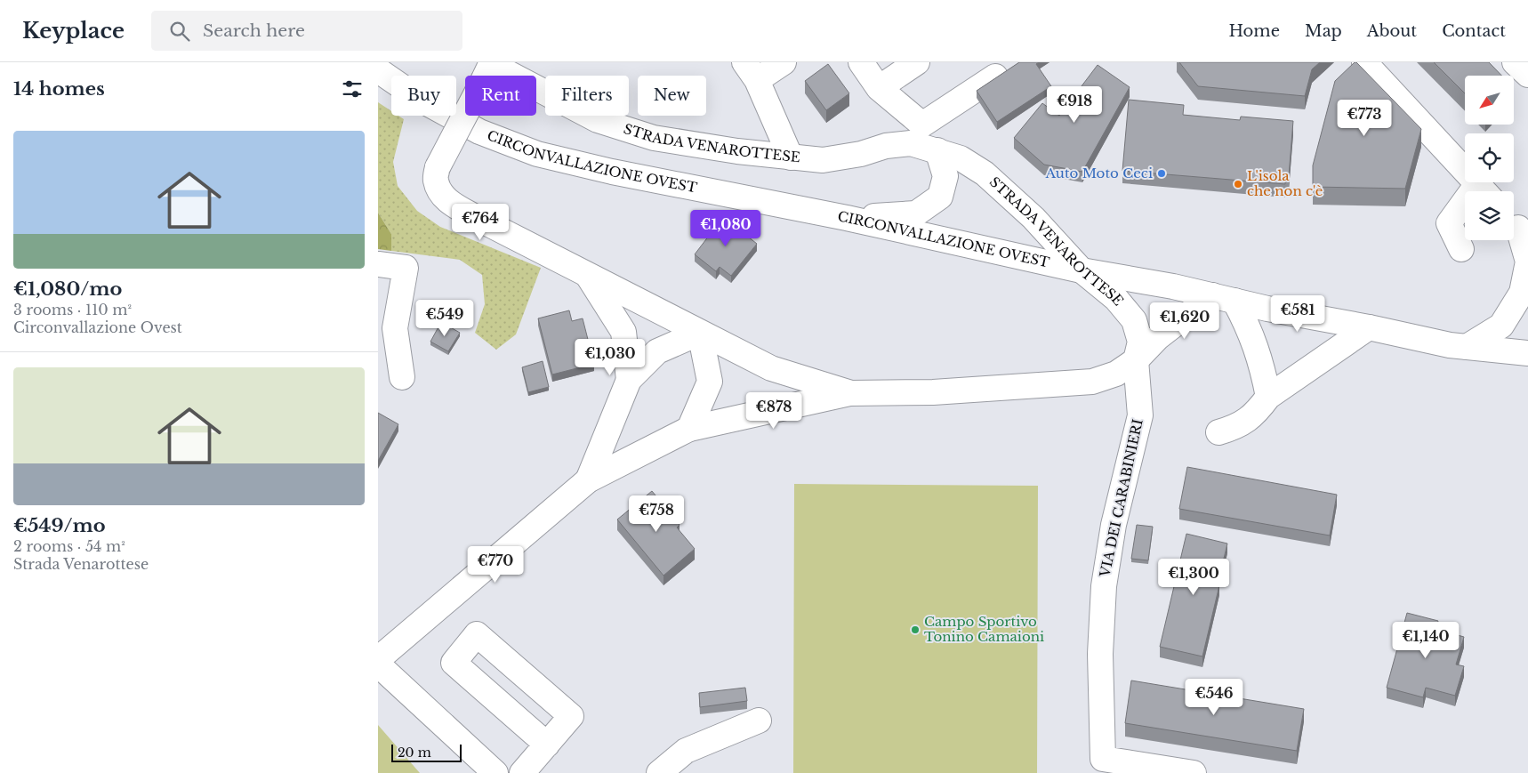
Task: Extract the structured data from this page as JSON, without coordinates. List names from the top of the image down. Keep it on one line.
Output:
{"streets":{"main road":["STRADA VENAROTTESE","CIRCONVALLAZIONE OVEST","VIA DEI CARABINIERI"]},"crossings":[["STRADA VENAROTTESE","CIRCONVALLAZIONE OVEST"],["STRADA VENAROTTESE","VIA DEI CARABINIERI"]],"places":["Auto Moto Ceci","L'isola che non c'è","Campo Sportivo Tonino Camaioni"],"scale_bar":"20 m","north":"bottom left","page":{"header":"Keyplace","search":"Search here","nav":["Home","Map","About","Contact"],"heading":"14 homes","chip":["Buy","Rent","Filters","New"],"price":["€918","€773","€764","€1,080","€581","€549","€1,620","€1,030","€878","€758","€770","€1,300","€1,140","€546"],"list":[{"name":"€1,080/mo","note":"3 rooms · 110 m² · Circonvallazione Ovest"},{"name":"€549/mo","note":"2 rooms · 54 m² · Strada Venarottese"}],"scale":"20 m"}}
